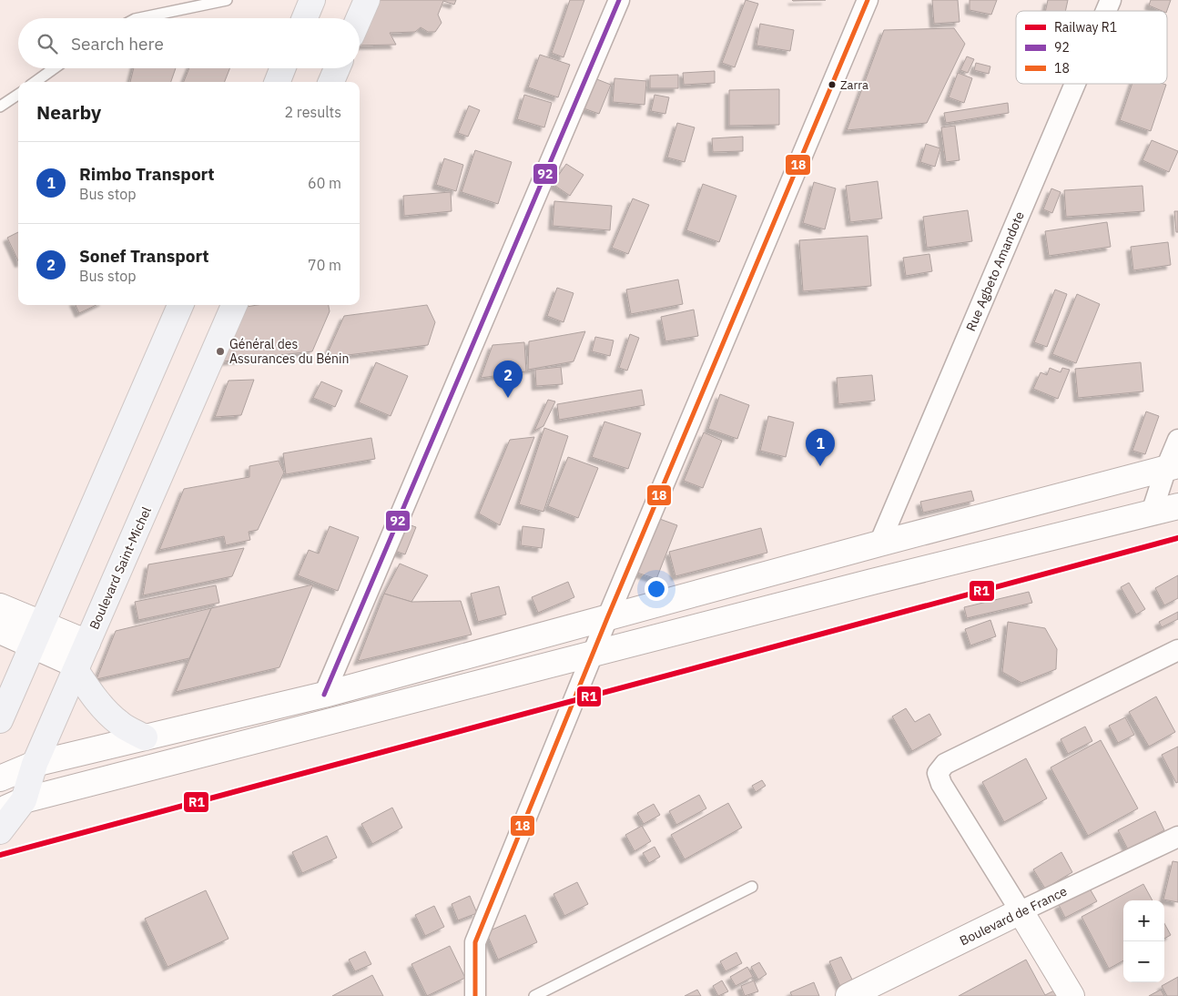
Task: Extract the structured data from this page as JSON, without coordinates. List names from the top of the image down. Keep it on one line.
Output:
{"streets":{"main road":["Boulevard Saint-Michel","Boulevard de France"],"street":["Rue Agbeto Amandote"]},"places":["Zarra","Général des Assurances du Bénin"],"lines":["transit line 92","transit line 18","rail line R1"],"legend":["Railway R1","92","18"],"page":{"search":"Search here","heading":["Nearby","2 results"],"list":[{"mark":"1","name":"Rimbo Transport","note":"Bus stop","value":"60 m"},{"mark":"2","name":"Sonef Transport","note":"Bus stop","value":"70 m"}],"pins":["2","1"],"map_buttons":["+","−"]}}
